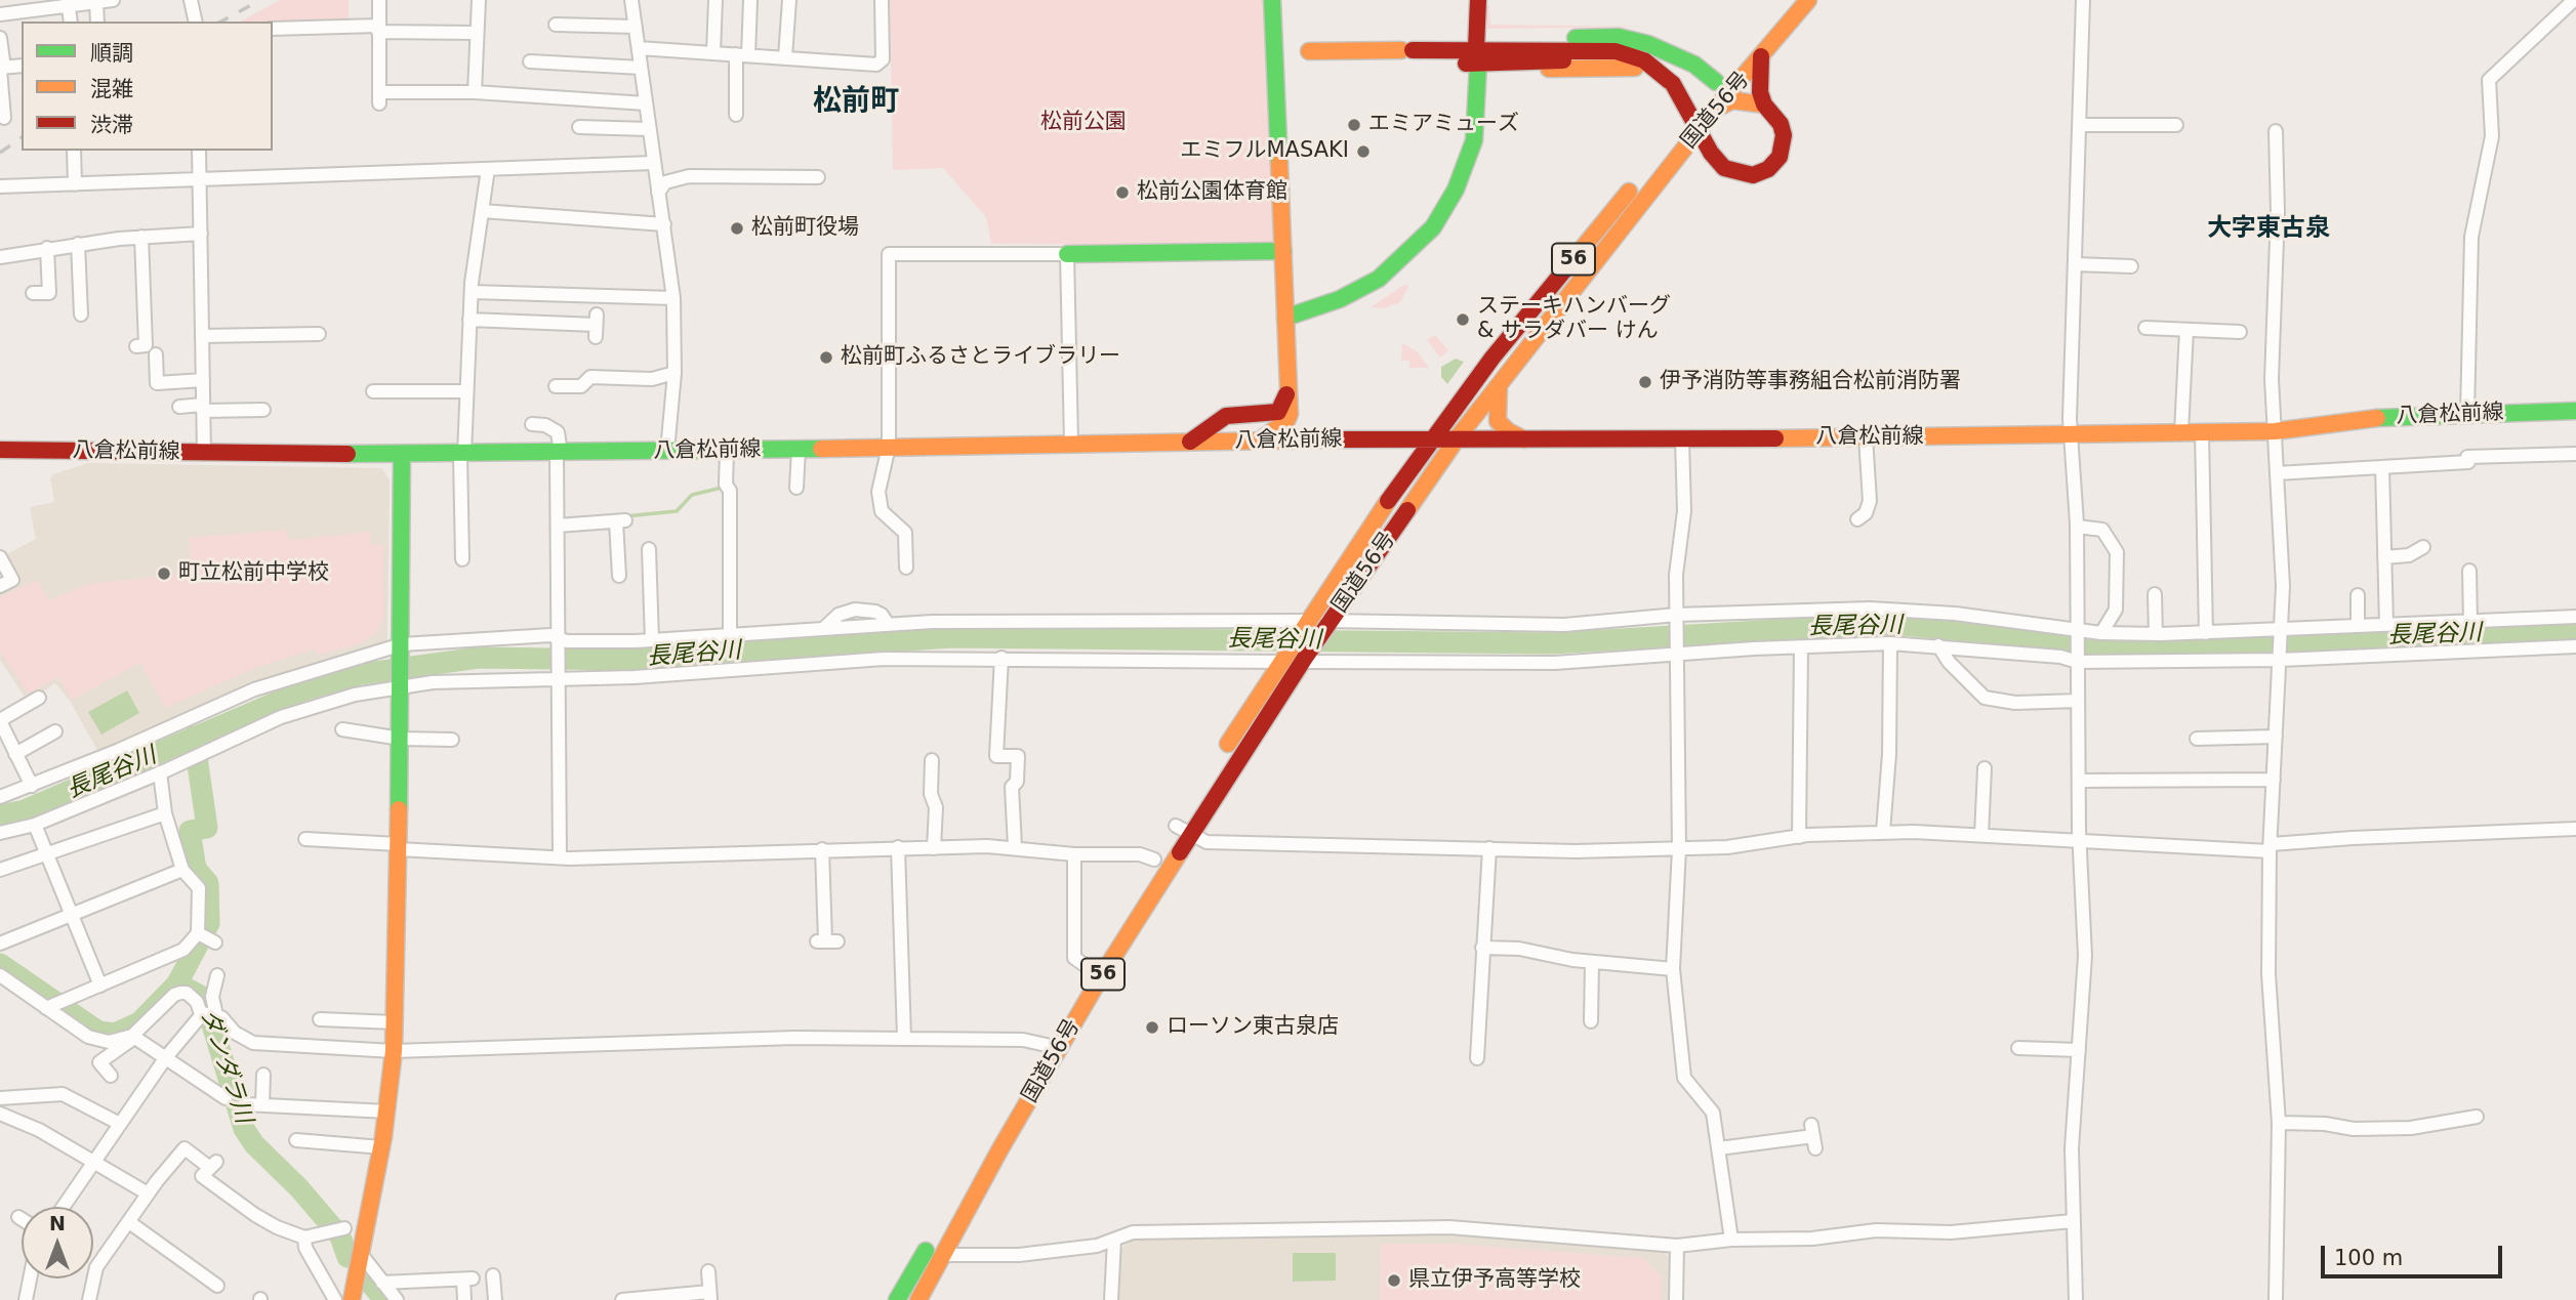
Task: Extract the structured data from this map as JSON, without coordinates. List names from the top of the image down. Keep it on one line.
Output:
{"streets":{"main road":["国道56号","56","八倉松前線"]},"crossings":[["国道56号","八倉松前線"]],"districts":["松前町","大字東古泉"],"water":["長尾谷川","ダンダラ川"],"parks":["松前公園"],"places":["エミアミューズ","エミフルMASAKI","松前公園体育館","松前町役場","ステーキハンバーグ & サラダバー けん","松前町ふるさとライブラリー","伊予消防等事務組合松前消防署","町立松前中学校","ローソン東古泉店","県立伊予高等学校"],"legend":["順調","混雑","渋滞"],"scale_bar":"100 m","north":"top"}
